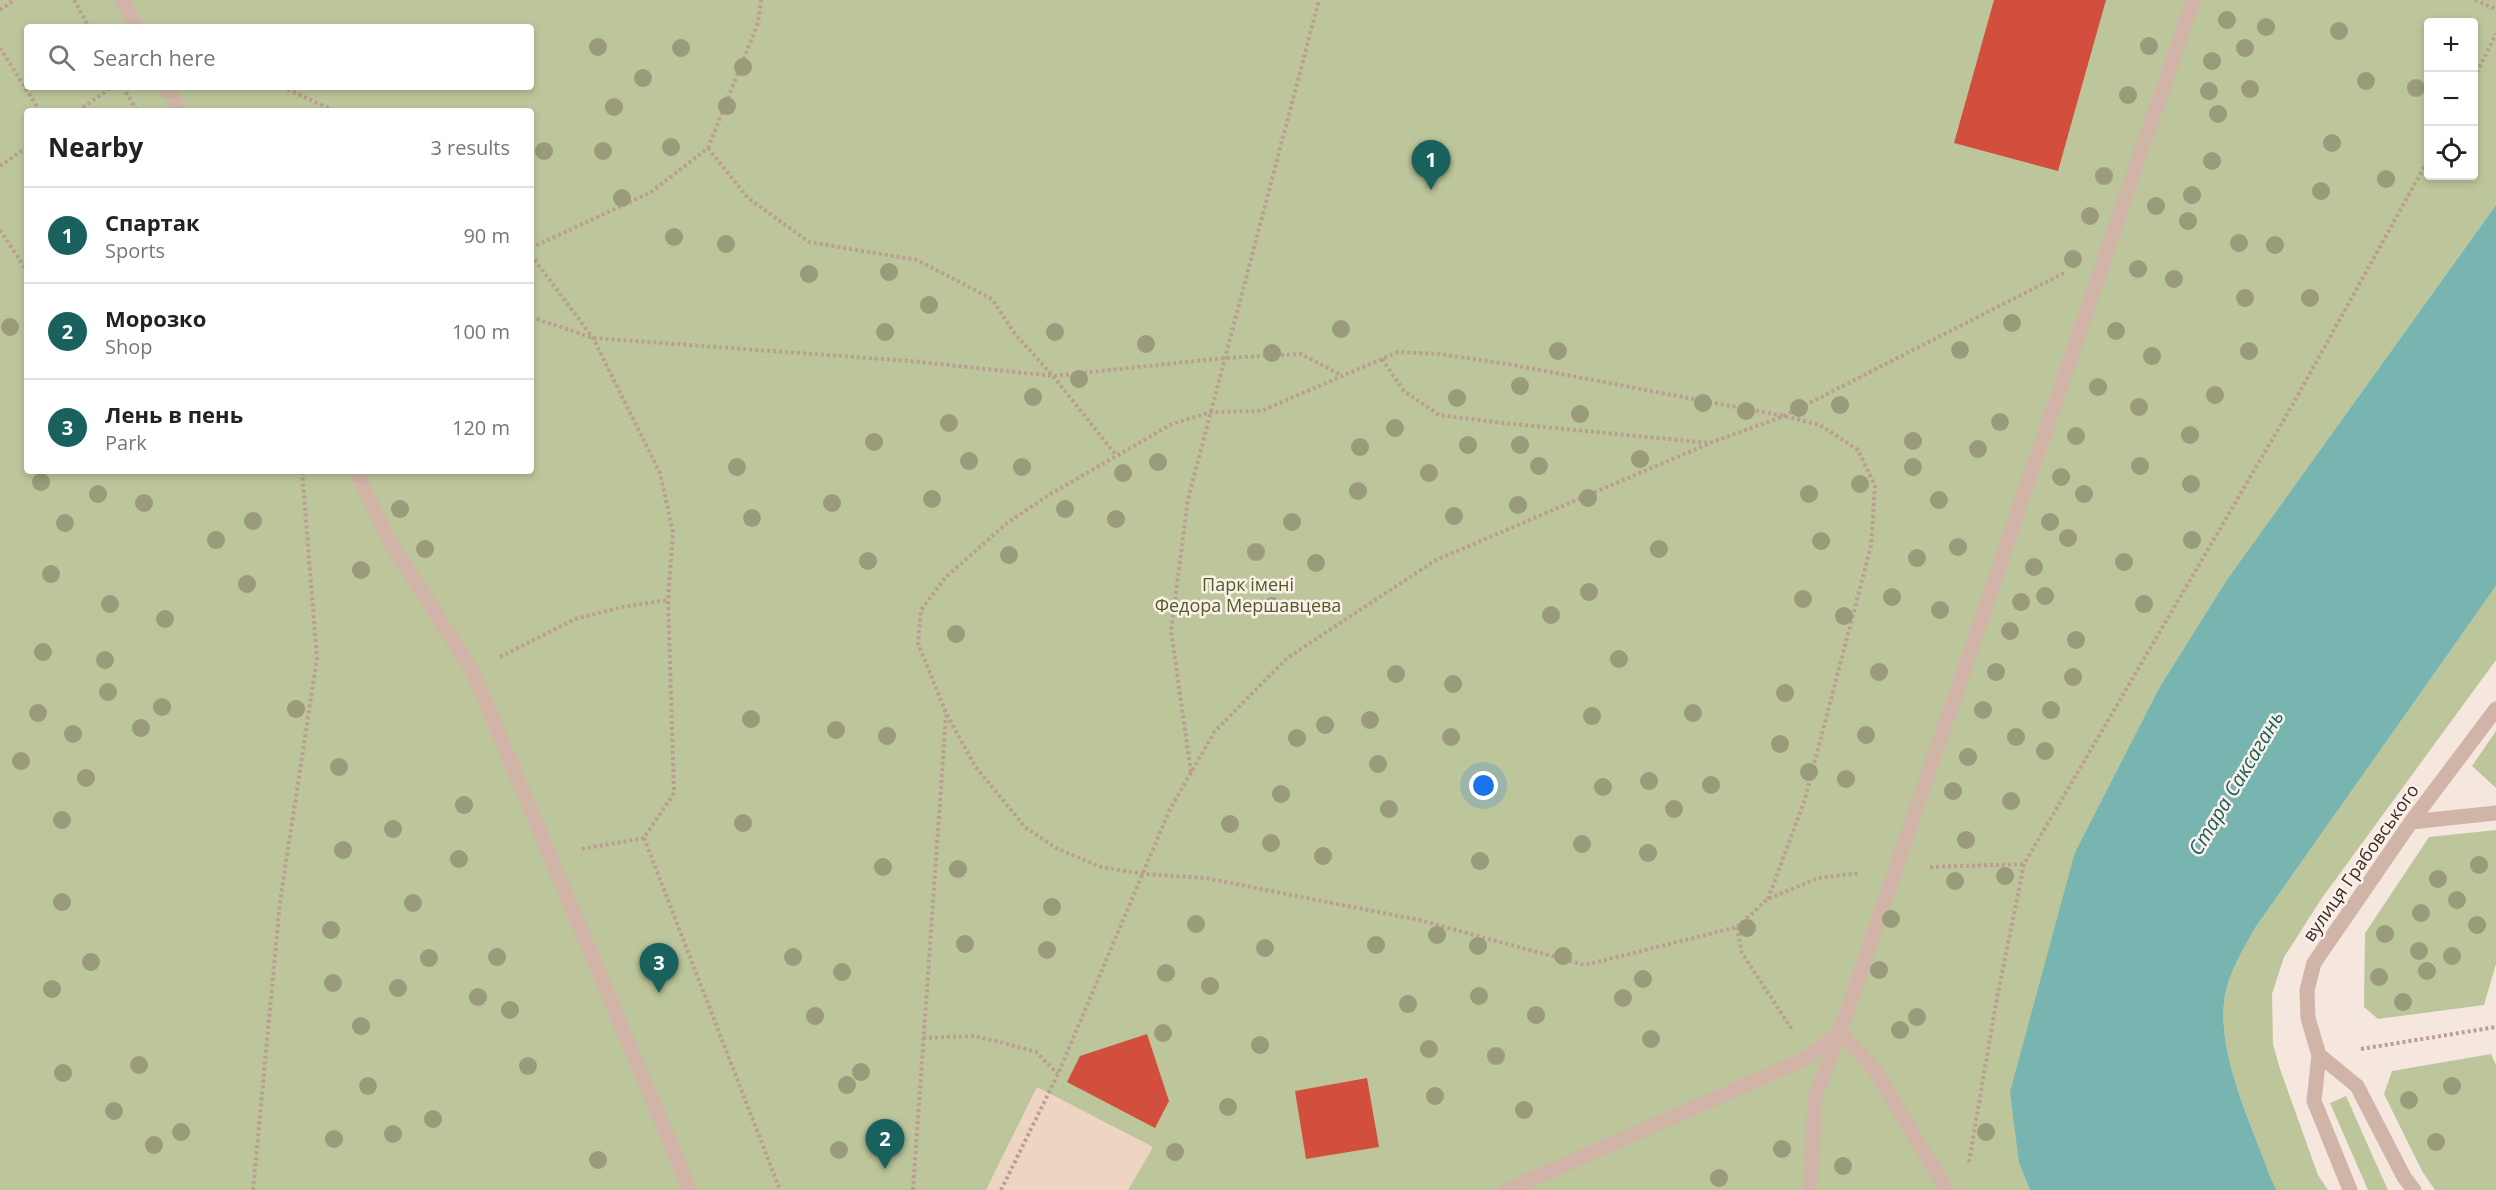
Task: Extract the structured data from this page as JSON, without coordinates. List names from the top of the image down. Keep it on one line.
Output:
{"streets":{"street":["вулиця Грабовського"]},"water":["Стара Саксагань"],"parks":["Парк імені Федора Мершавцева"],"page":{"map_buttons":["+","−"],"search":"Search here","heading":["Nearby","3 results"],"pins":["1","3","2"],"list":[{"mark":"1","name":"Спартак","note":"Sports","value":"90 m"},{"mark":"2","name":"Морозко","note":"Shop","value":"100 m"},{"mark":"3","name":"Лень в пень","note":"Park","value":"120 m"}]}}
